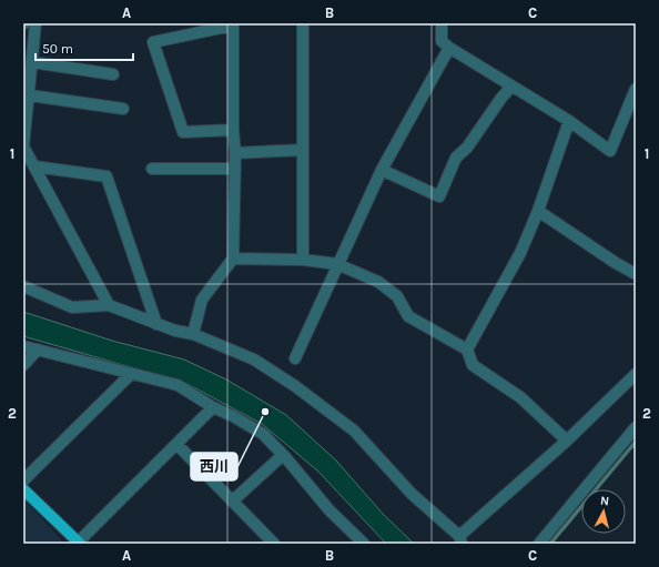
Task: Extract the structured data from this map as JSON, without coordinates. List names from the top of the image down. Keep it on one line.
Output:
{"places":["西川"],"scale_bar":"50 m","north":"top","grid":{"columns":["A","B","C"],"rows":["1","2"]}}
